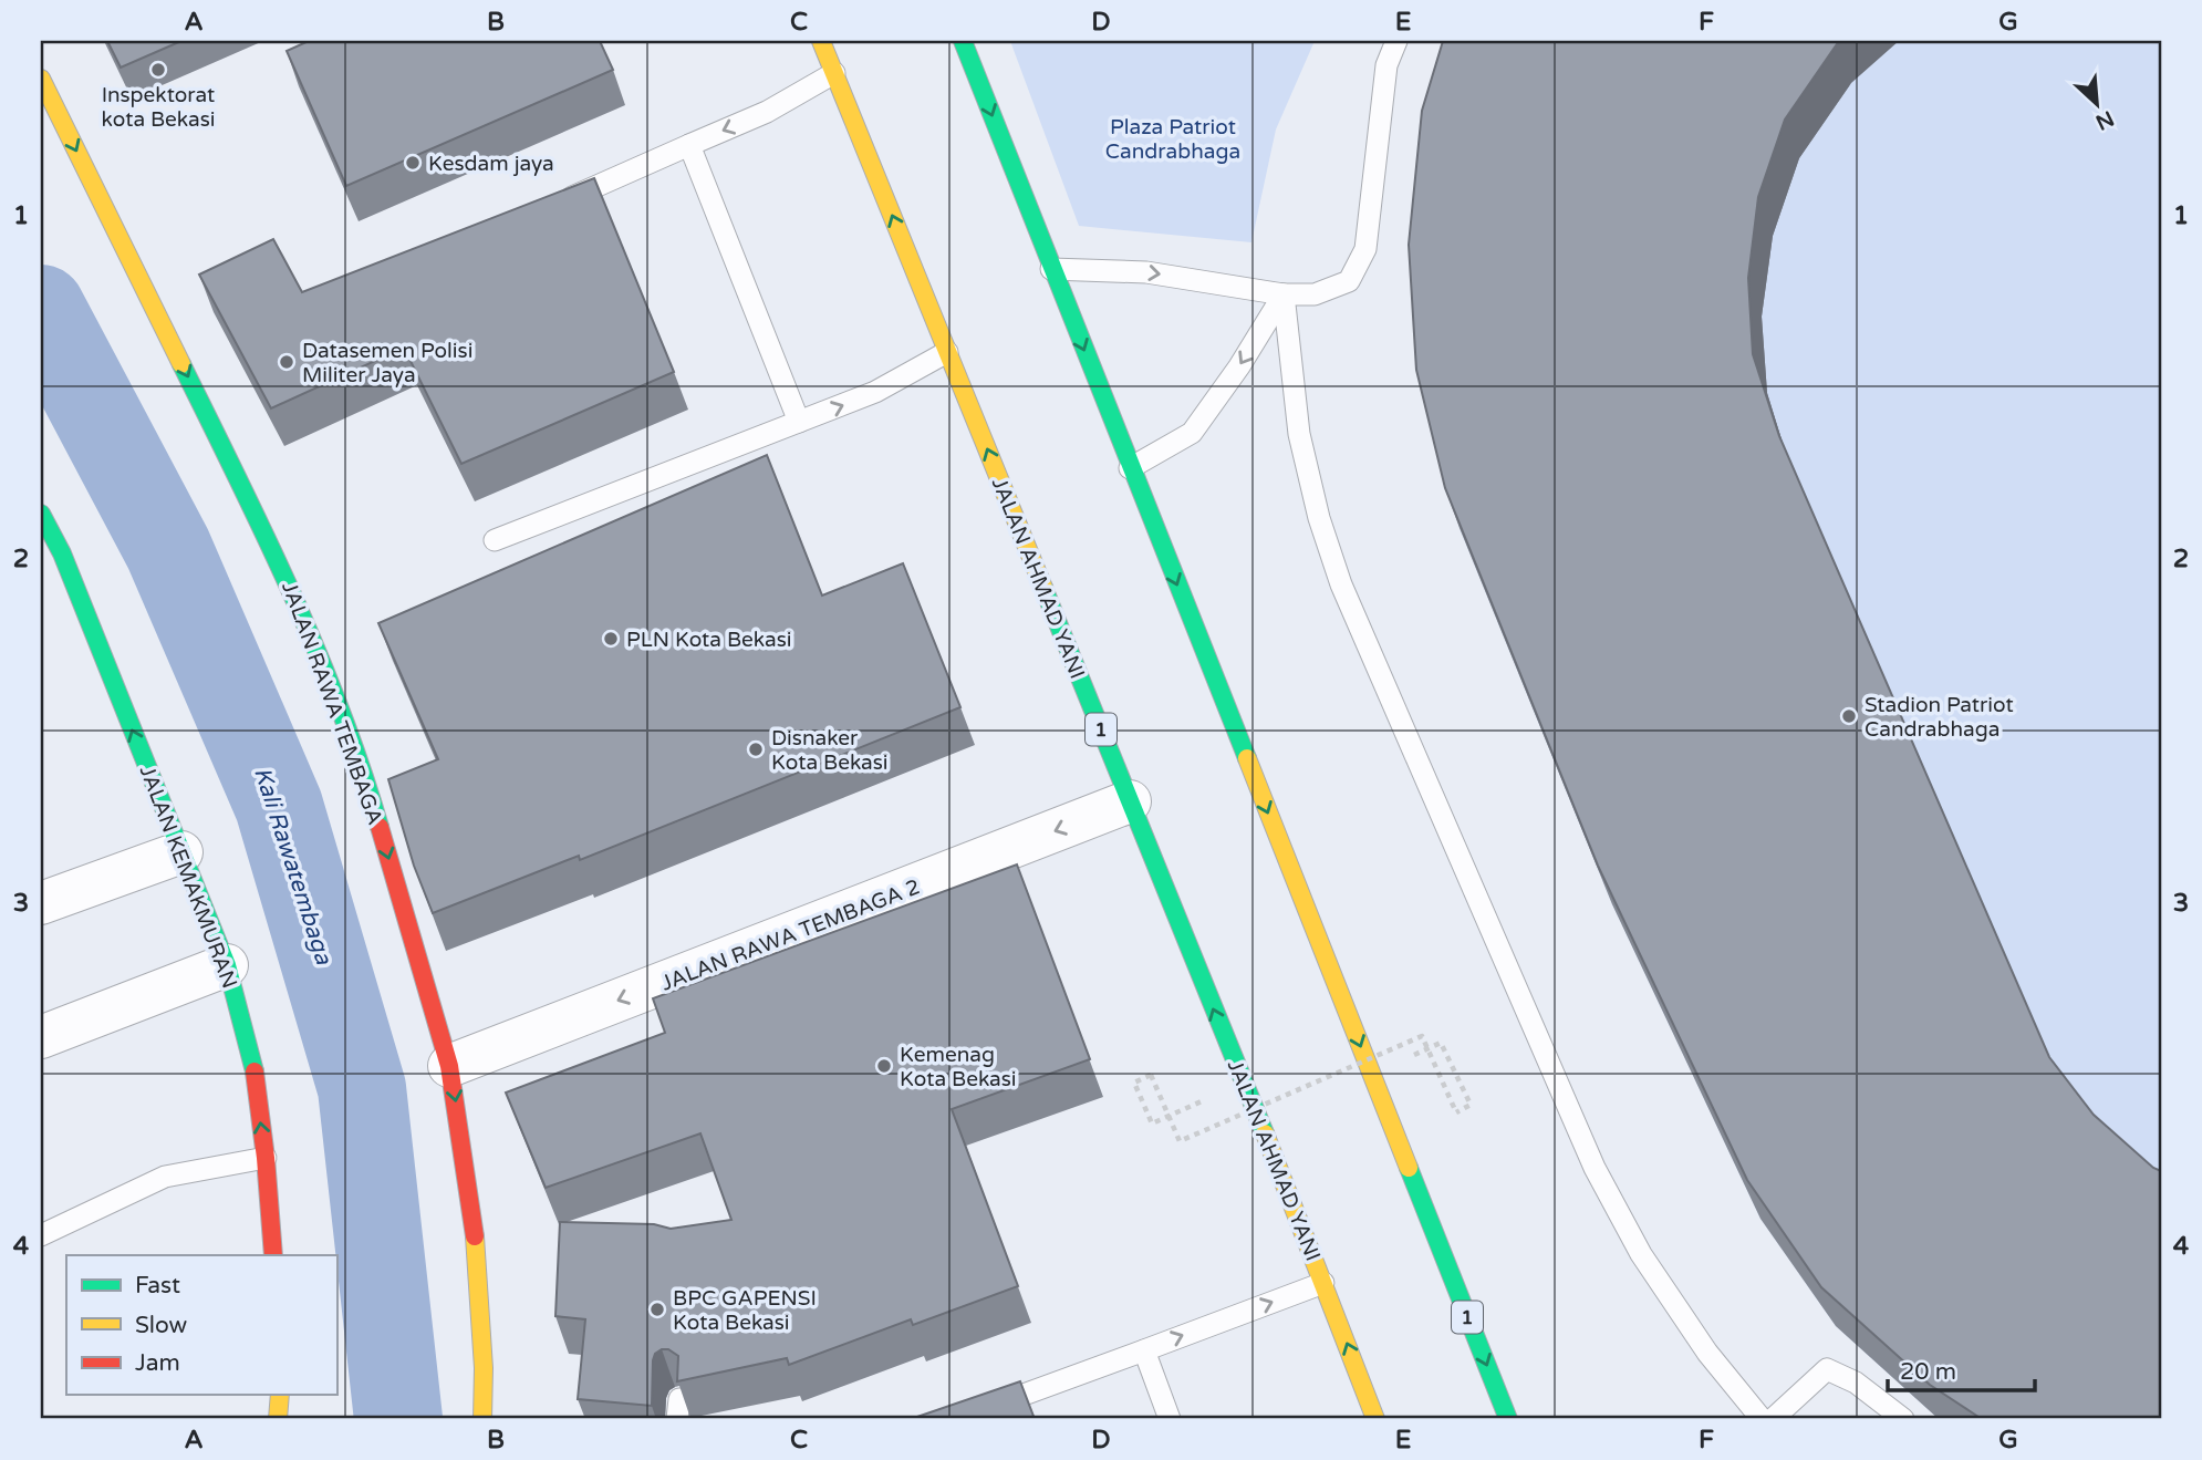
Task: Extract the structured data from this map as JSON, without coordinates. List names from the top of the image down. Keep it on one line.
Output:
{"streets":{"main road":["JALAN AHMAD YANI","JALAN RAWA TEMBAGA","1","JALAN KEMAKMURAN"],"street":["JALAN RAWA TEMBAGA 2"]},"crossings":[["JALAN AHMAD YANI","JALAN RAWA TEMBAGA 2"],["JALAN RAWA TEMBAGA","JALAN RAWA TEMBAGA 2"]],"one_way":["JALAN RAWA TEMBAGA","JALAN KEMAKMURAN","JALAN RAWA TEMBAGA 2"],"water":["Kali Rawatembaga"],"parks":["Plaza Patriot Candrabhaga"],"places":["Inspektorat kota Bekasi","Kesdam jaya","Datasemen Polisi Militer Jaya","PLN Kota Bekasi","Stadion Patriot Candrabhaga","Disnaker Kota Bekasi","Kemenag Kota Bekasi","BPC GAPENSI Kota Bekasi"],"legend":["Fast","Slow","Jam"],"scale_bar":"20 m","north":"bottom right","grid":{"columns":["A","B","C","D","E","F","G"],"rows":["1","2","3","4"]}}
